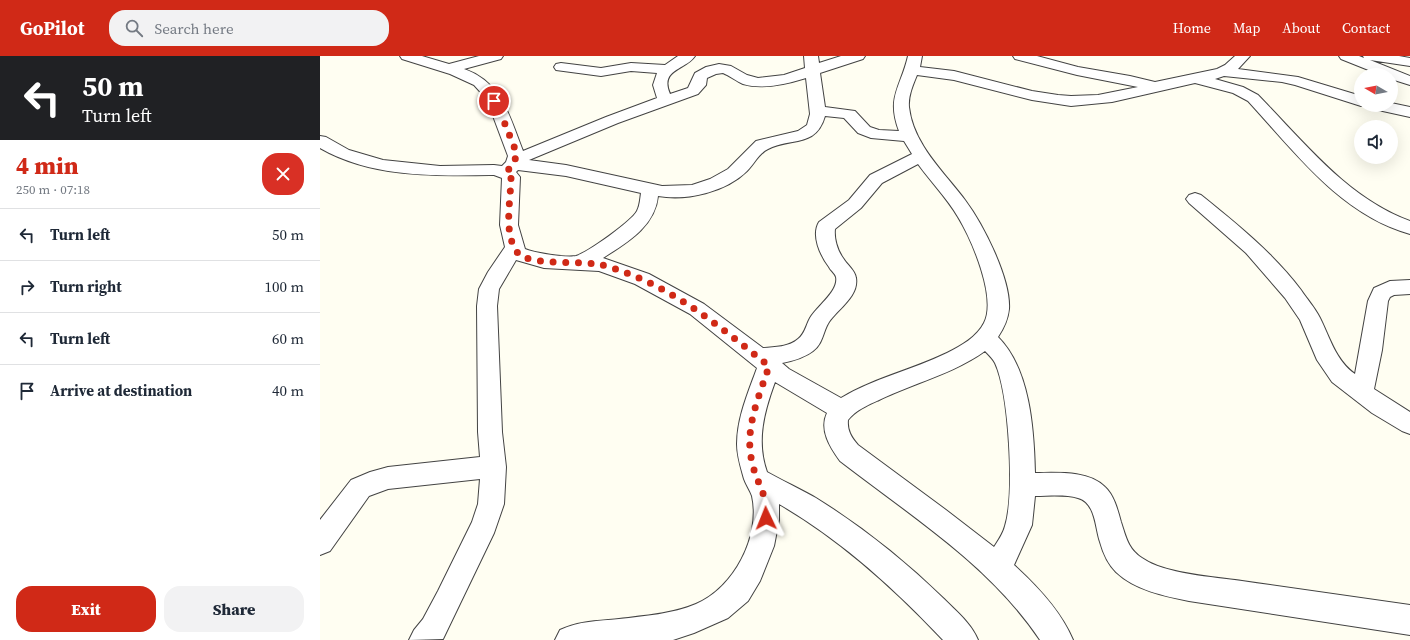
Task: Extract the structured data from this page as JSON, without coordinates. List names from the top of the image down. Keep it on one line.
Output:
{"north":"left","page":{"header":"GoPilot","search":"Search here","nav":["Home","Map","About","Contact"],"turn":["50 m","Turn left"],"heading":["4 min","250 m · 07:18"],"list":[{"name":"Turn left","value":"50 m"},{"name":"Turn right","value":"100 m"},{"name":"Turn left","value":"60 m"},{"name":"Arrive at destination","value":"40 m"}],"buttons":["Exit","Share"]}}
